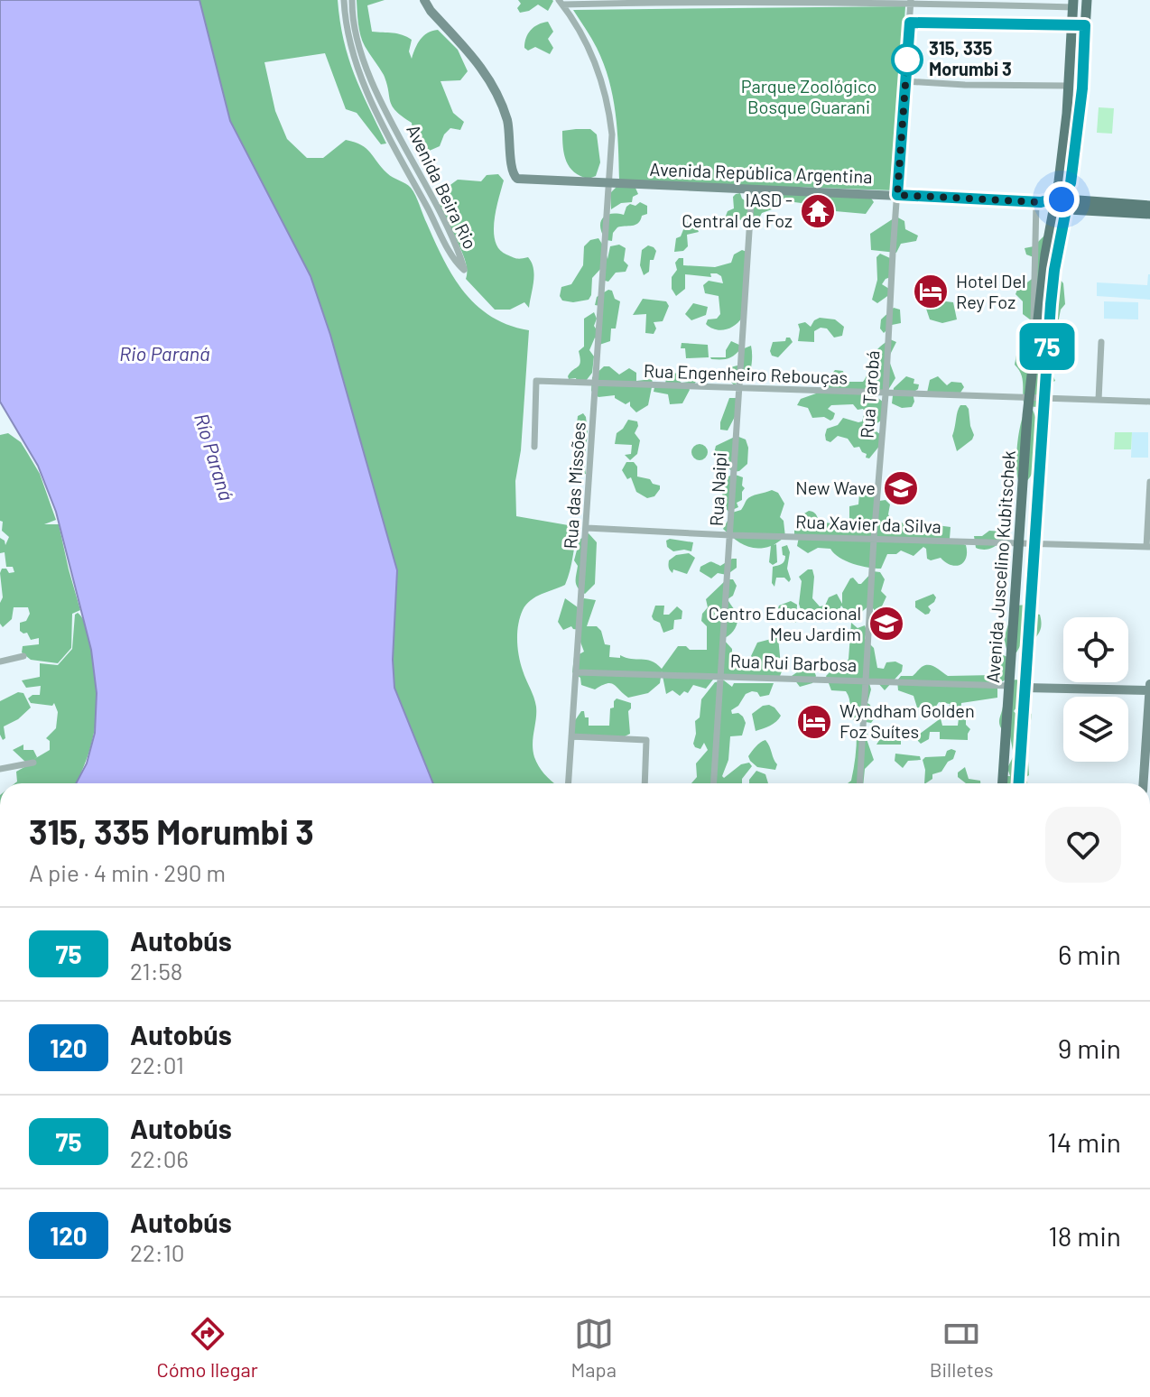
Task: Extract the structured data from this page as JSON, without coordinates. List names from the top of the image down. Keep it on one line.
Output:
{"streets":{"main road":["Avenida República Argentina","Avenida Juscelino Kubitschek"],"street":["Avenida Beira Rio","Rua Engenheiro Rebouças","Rua Tarobá","Rua das Missões","Rua Naipi","Rua Xavier da Silva","Rua Rui Barbosa"]},"crossings":[["Avenida República Argentina","Rua Tarobá"],["Avenida República Argentina","Rua das Missões"],["Avenida República Argentina","Rua Naipi"],["Avenida República Argentina","Avenida Juscelino Kubitschek"],["Rua Engenheiro Rebouças","Rua Tarobá"],["Rua Engenheiro Rebouças","Rua das Missões"],["Rua Engenheiro Rebouças","Rua Naipi"],["Rua Engenheiro Rebouças","Avenida Juscelino Kubitschek"],["Rua Tarobá","Rua Xavier da Silva"],["Rua Tarobá","Rua Rui Barbosa"],["Rua das Missões","Rua Xavier da Silva"],["Rua das Missões","Rua Rui Barbosa"],["Rua Naipi","Rua Xavier da Silva"],["Rua Naipi","Rua Rui Barbosa"],["Rua Xavier da Silva","Avenida Juscelino Kubitschek"],["Avenida Juscelino Kubitschek","Rua Rui Barbosa"]],"water":["Rio Paraná","Río Paraná"],"parks":["Parque Zoológico Bosque Guarani"],"places":{"other":["315, 335 Morumbi 3"],"temple":["IASD - Central de Foz"],"hotel":["Hotel Del Rey Foz","Wyndham Golden Foz Suítes"],"school or university":["New Wave","Centro Educacional Meu Jardim"]},"lines":["bus line 75"],"page":{"on_map":"75","heading":["315, 335 Morumbi 3","A pie · 4 min · 290 m"],"list":[{"mark":"75","name":"Autobús","note":"21:58","value":"6 min"},{"mark":"120","name":"Autobús","note":"22:01","value":"9 min"},{"mark":"75","name":"Autobús","note":"22:06","value":"14 min"},{"mark":"120","name":"Autobús","note":"22:10","value":"18 min"}],"tabs":["Cómo llegar","Mapa","Billetes"]}}
